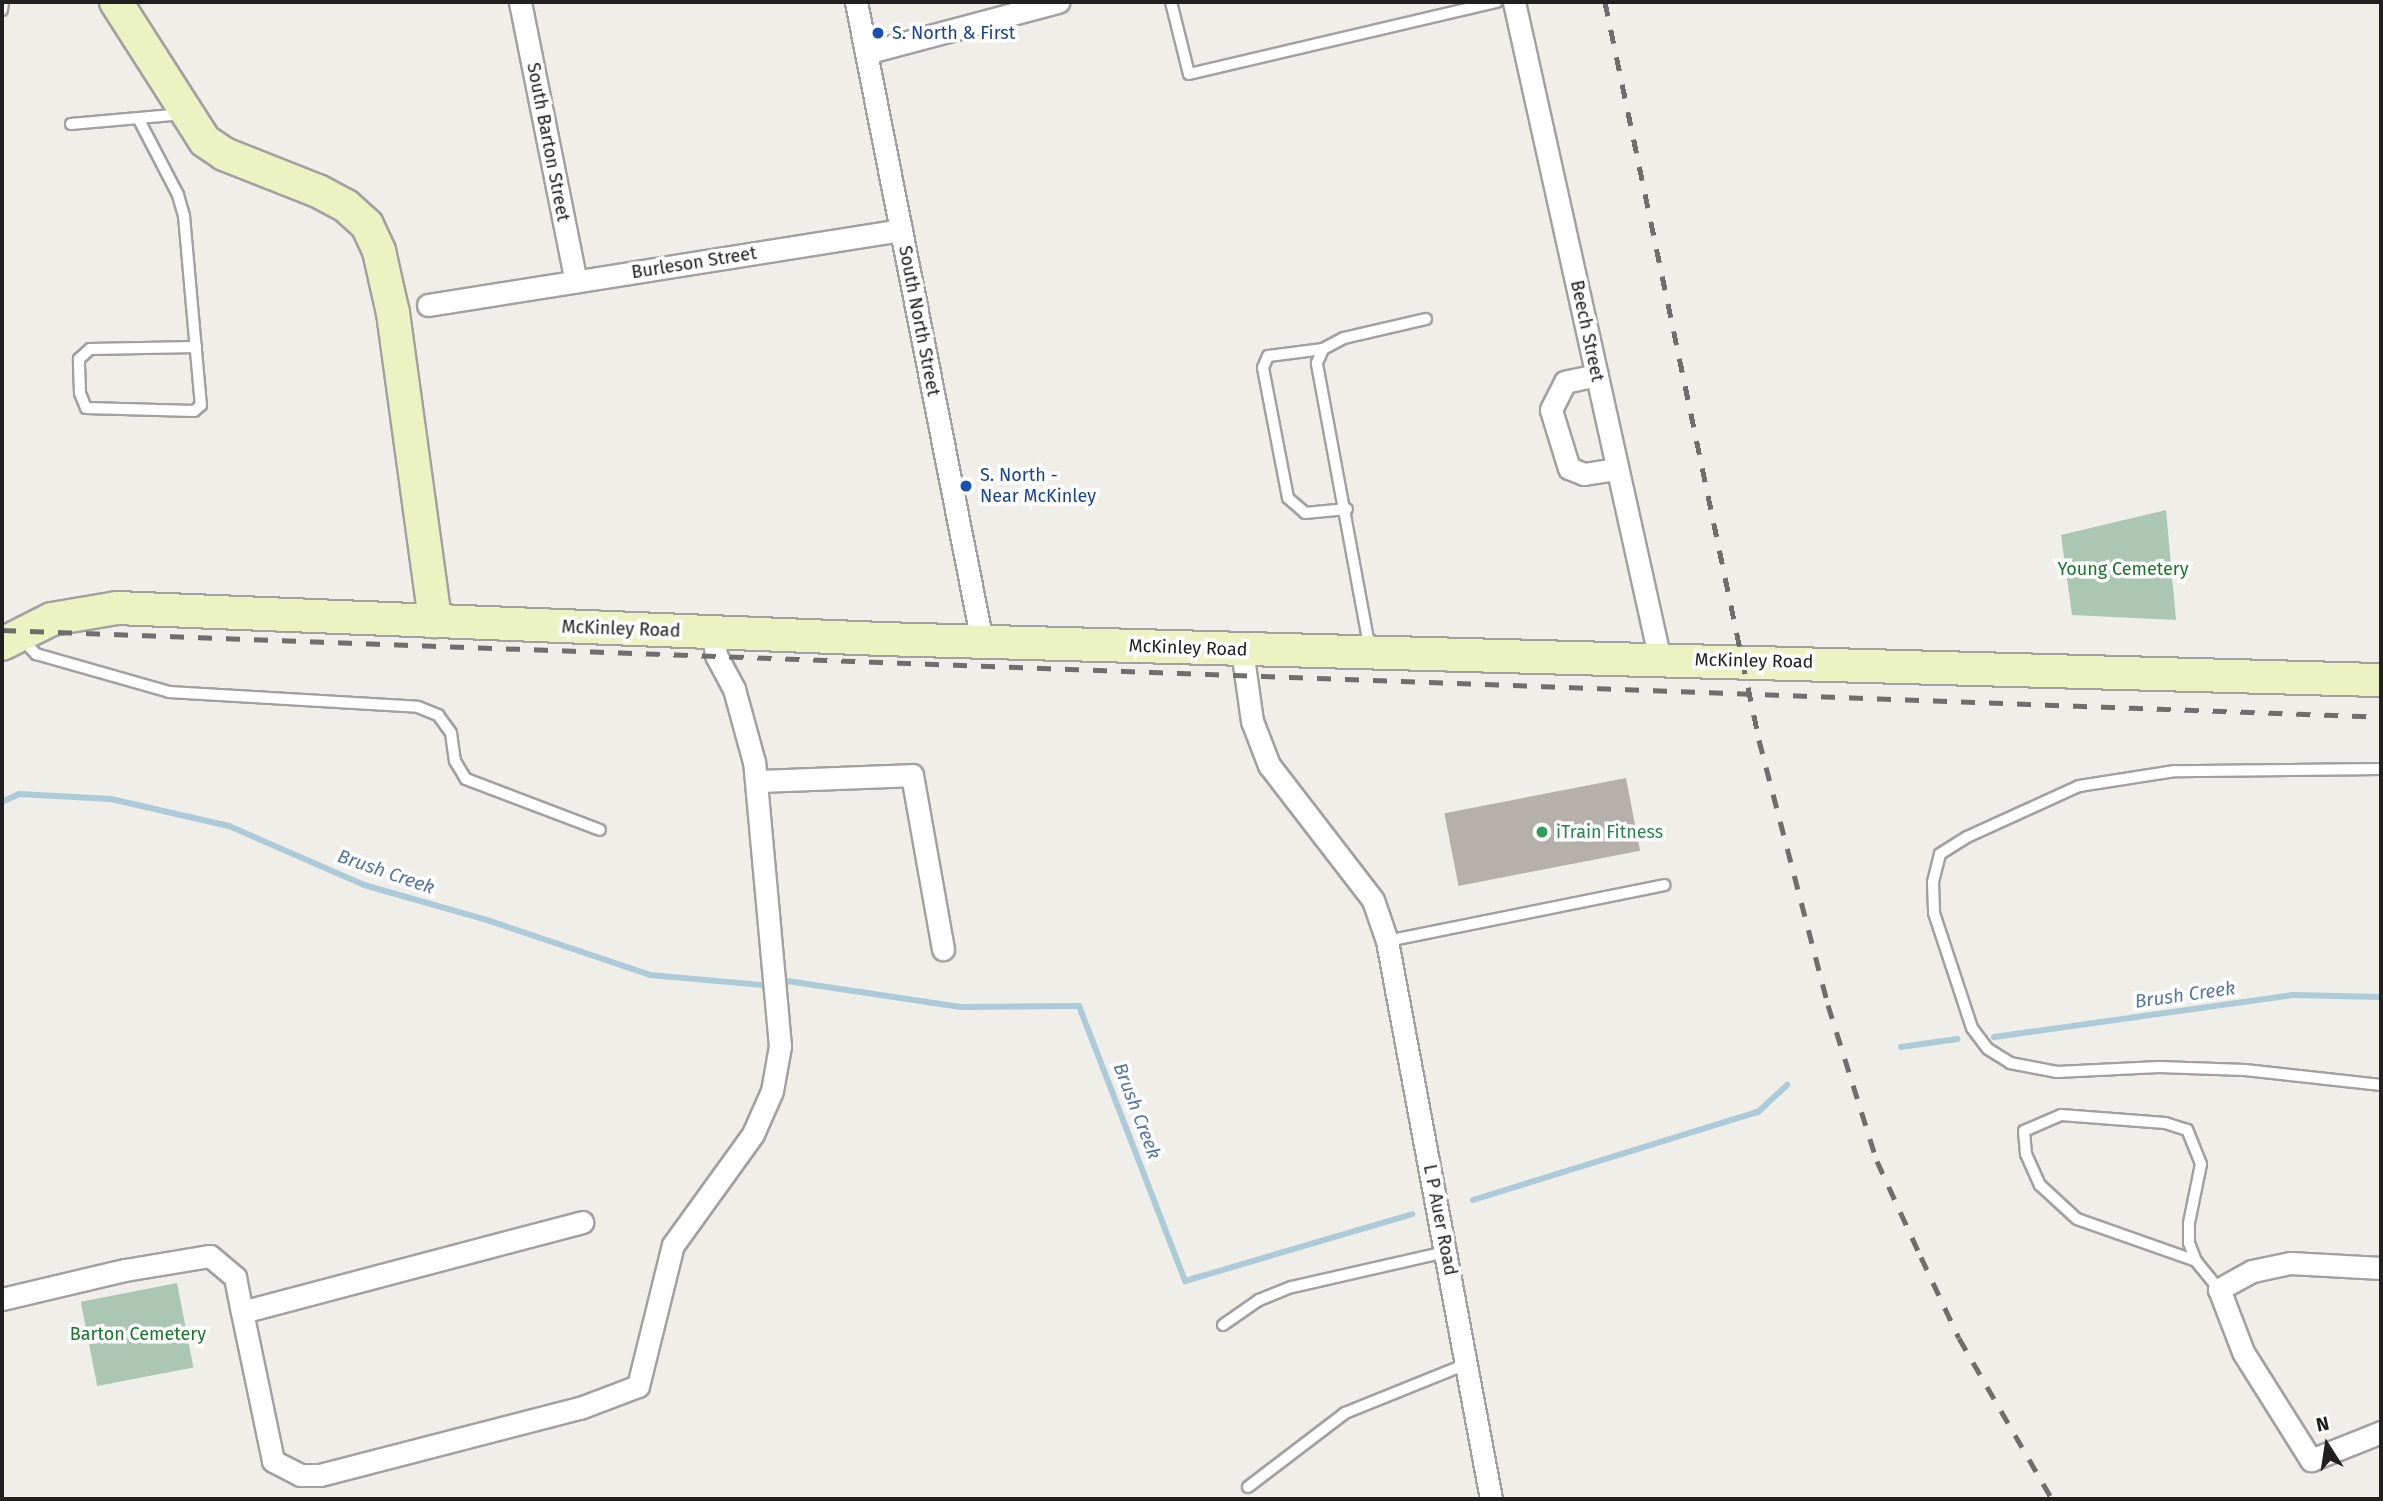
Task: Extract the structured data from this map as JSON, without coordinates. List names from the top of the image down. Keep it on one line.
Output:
{"streets":{"street":["South Barton Street","Burleson Street","South North Street","Beech Street","McKinley Road","L P Auer Road"]},"crossings":[["South Barton Street","Burleson Street"],["Burleson Street","South North Street"],["South North Street","McKinley Road"],["Beech Street","McKinley Road"],["McKinley Road","L P Auer Road"]],"water":["Brush Creek"],"parks":["Young Cemetery","Barton Cemetery"],"places":["S. North & First","S. North - Near McKinley","iTrain Fitness"],"north":"top"}
